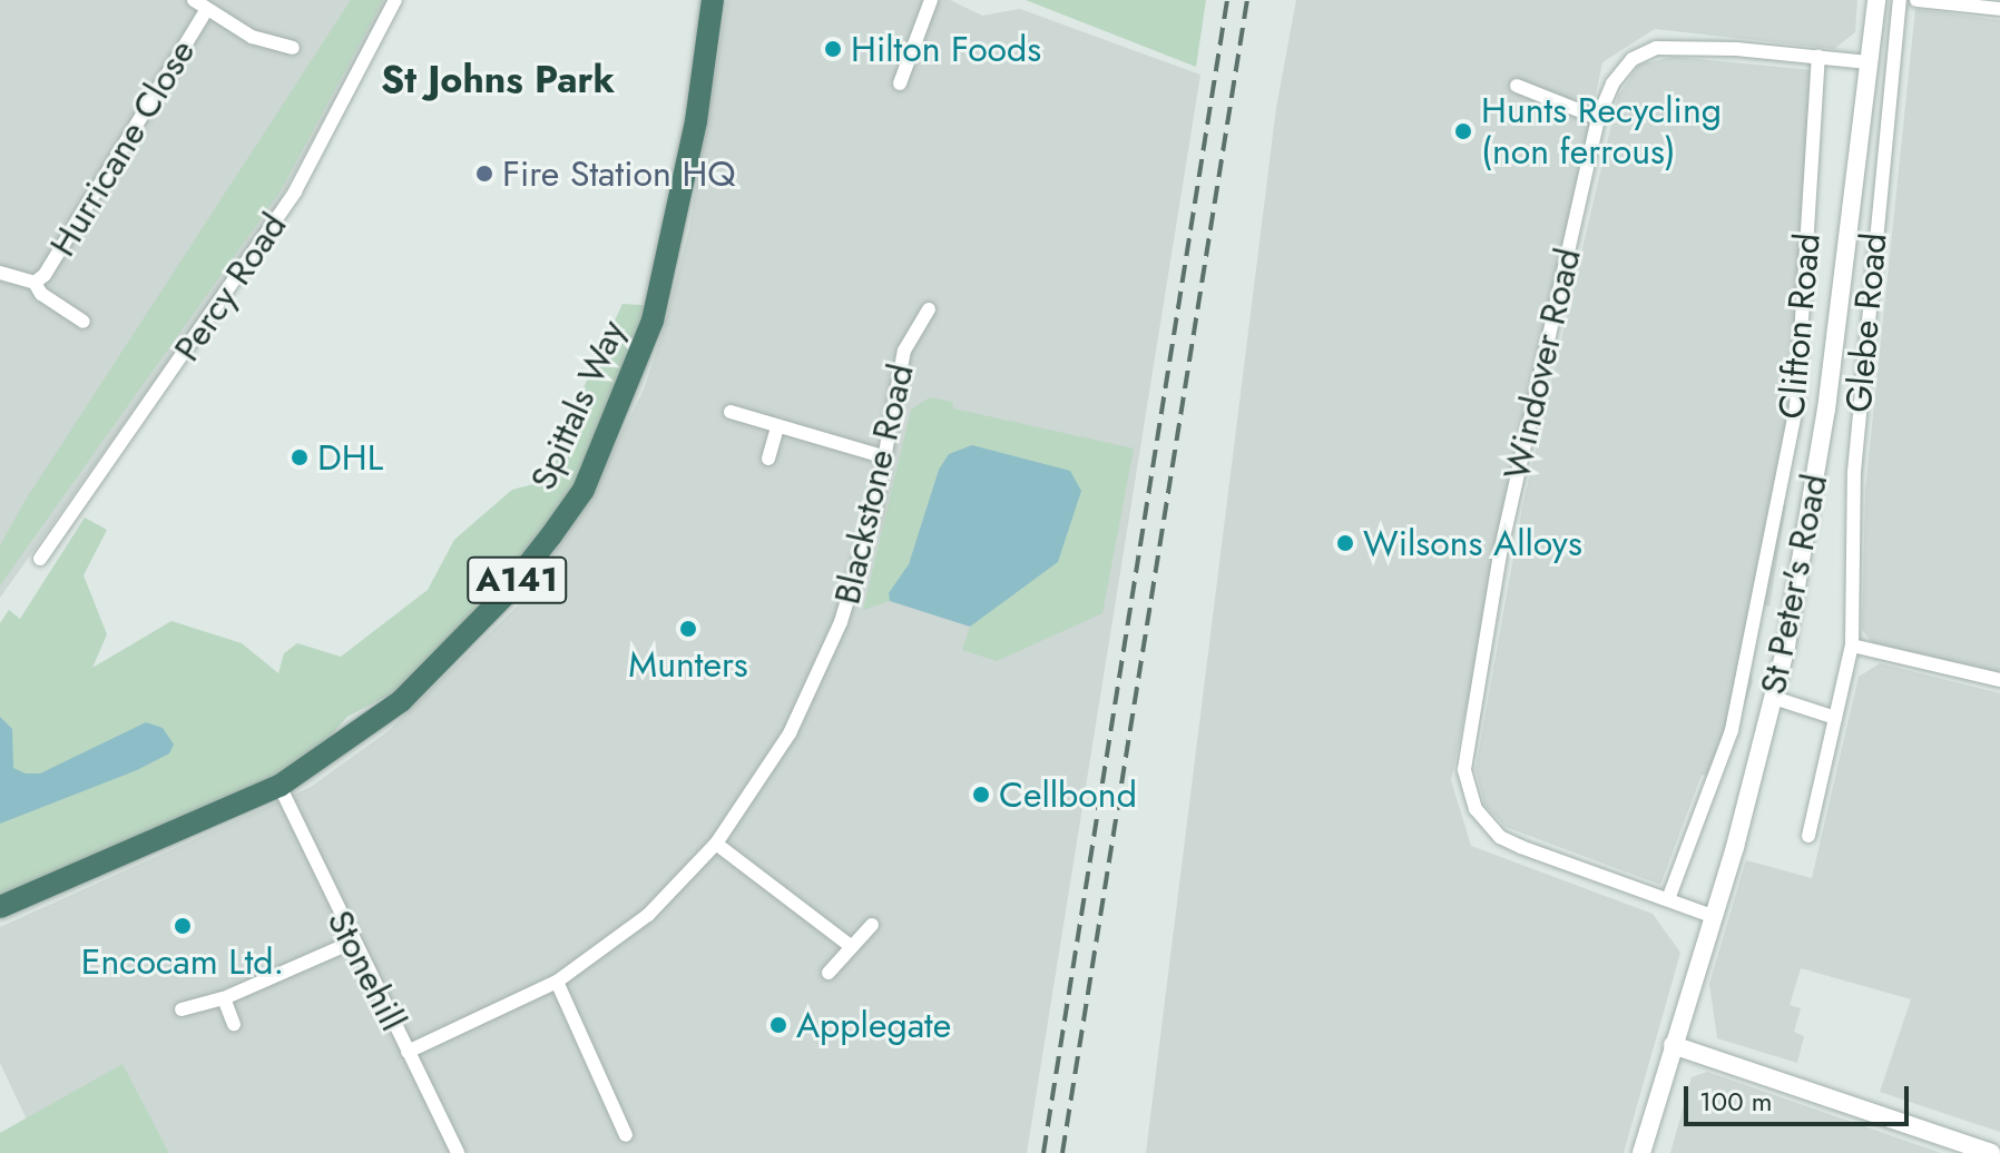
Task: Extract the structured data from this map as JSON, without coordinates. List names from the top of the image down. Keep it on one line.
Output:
{"streets":{"highway":["Spittals Way","A141"],"street":["Hurricane Close","Percy Road","Glebe Road","Clifton Road","Windover Road","Blackstone Road","St Peter's Road","Stonehill"]},"crossings":[["Clifton Road","Windover Road"],["Windover Road","St Peter's Road"],["Spittals Way","Stonehill"],["Blackstone Road","Stonehill"]],"districts":["St Johns Park"],"places":["Hilton Foods","Hunts Recycling (non ferrous)","Fire Station HQ","DHL","Wilsons Alloys","Munters","Cellbond","Encocam Ltd.","Applegate"],"scale_bar":"100 m"}
